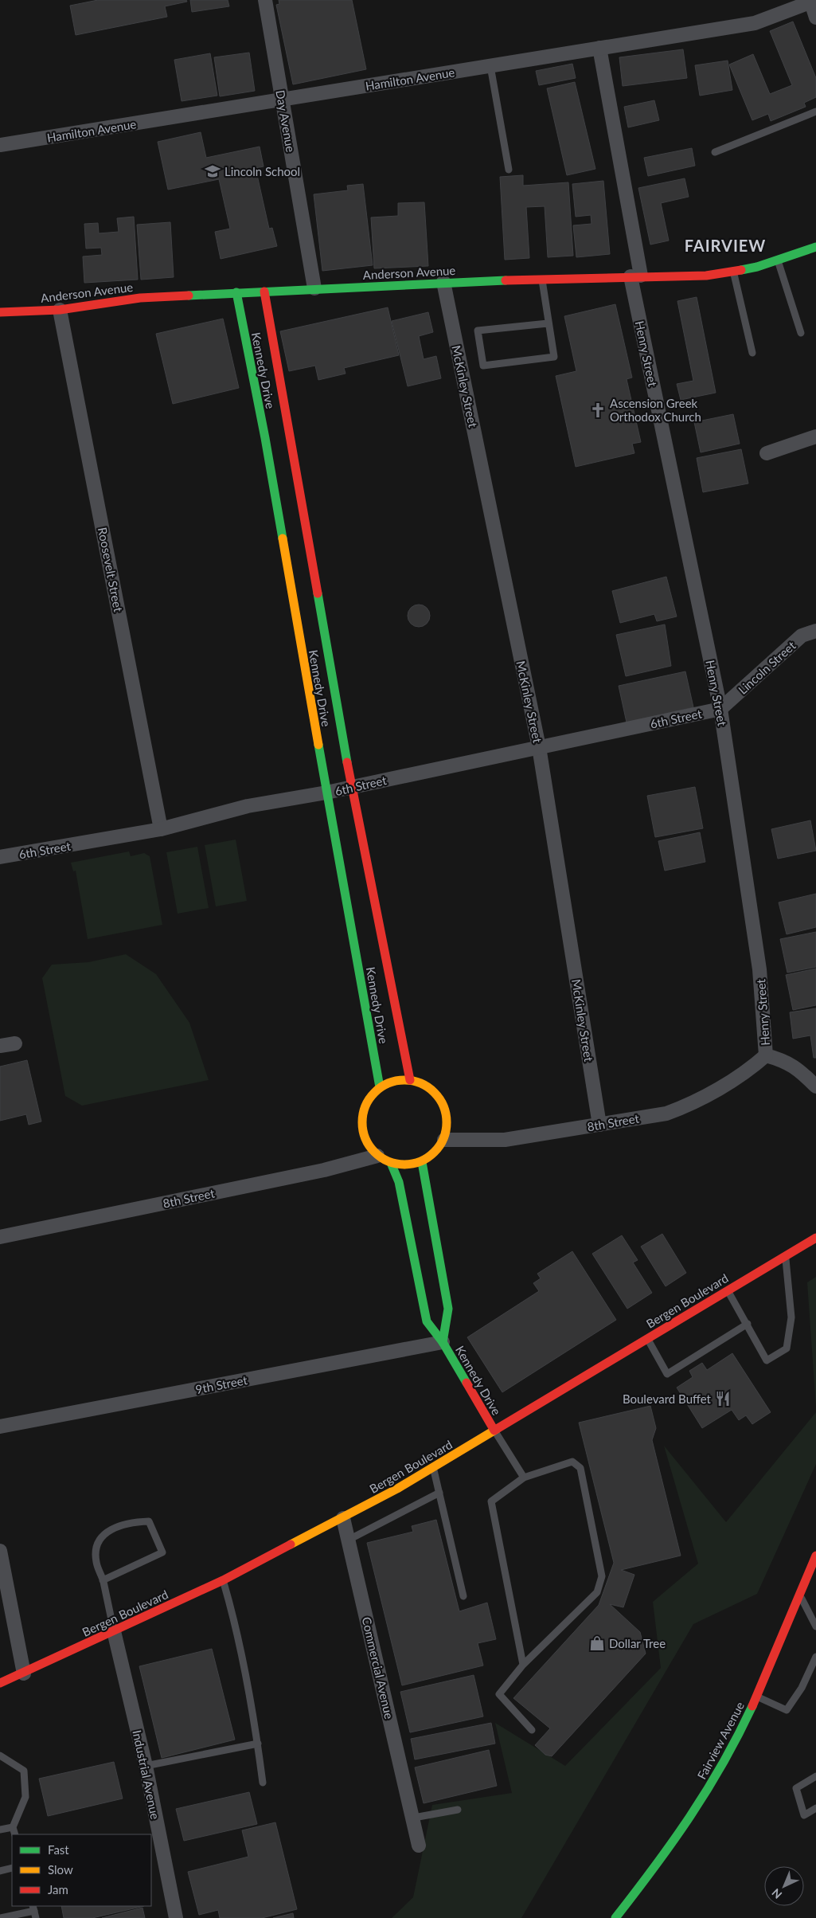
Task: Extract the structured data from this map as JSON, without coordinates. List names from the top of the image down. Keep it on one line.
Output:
{"streets":{"street":["Hamilton Avenue","Day Avenue","Anderson Avenue","Henry Street","Kennedy Drive","McKinley Street","Roosevelt Street","Lincoln Street","6th Street","8th Street","Bergen Boulevard","9th Street","Commercial Avenue","Fairview Avenue","Industrial Avenue"]},"crossings":[["Hamilton Avenue","Day Avenue"],["Hamilton Avenue","Henry Street"],["Day Avenue","Anderson Avenue"],["Anderson Avenue","Henry Street"],["Anderson Avenue","Kennedy Drive"],["Anderson Avenue","McKinley Street"],["Anderson Avenue","Roosevelt Street"],["Henry Street","Lincoln Street"],["Henry Street","6th Street"],["Henry Street","8th Street"],["Kennedy Drive","6th Street"],["Kennedy Drive","8th Street"],["Kennedy Drive","Bergen Boulevard"],["Kennedy Drive","9th Street"],["McKinley Street","6th Street"],["McKinley Street","8th Street"],["Roosevelt Street","6th Street"],["Lincoln Street","6th Street"],["Bergen Boulevard","Commercial Avenue"],["Bergen Boulevard","Industrial Avenue"]],"districts":["FAIRVIEW"],"places":{"school or university":["Lincoln School"],"church":["Ascension Greek Orthodox Church"],"restaurant":["Boulevard Buffet"],"shop":["Dollar Tree"]},"legend":["Fast","Slow","Jam"],"north":"bottom left"}
